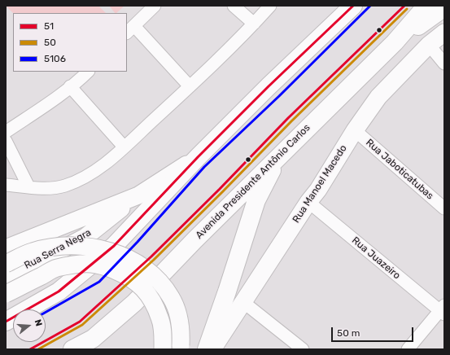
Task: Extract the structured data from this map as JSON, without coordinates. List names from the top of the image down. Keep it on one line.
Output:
{"streets":{"highway":["Avenida Presidente Antônio Carlos"],"street":["Rua Jaboticatubas","Rua Manoel Macedo","Rua Serra Negra","Rua Juazeiro"]},"crossings":[["Rua Jaboticatubas","Rua Manoel Macedo"],["Rua Manoel Macedo","Rua Juazeiro"]],"lines":["transit line 51","transit line 5106","transit line 50"],"legend":["51","50","5106"],"scale_bar":"50 m","north":"right"}
